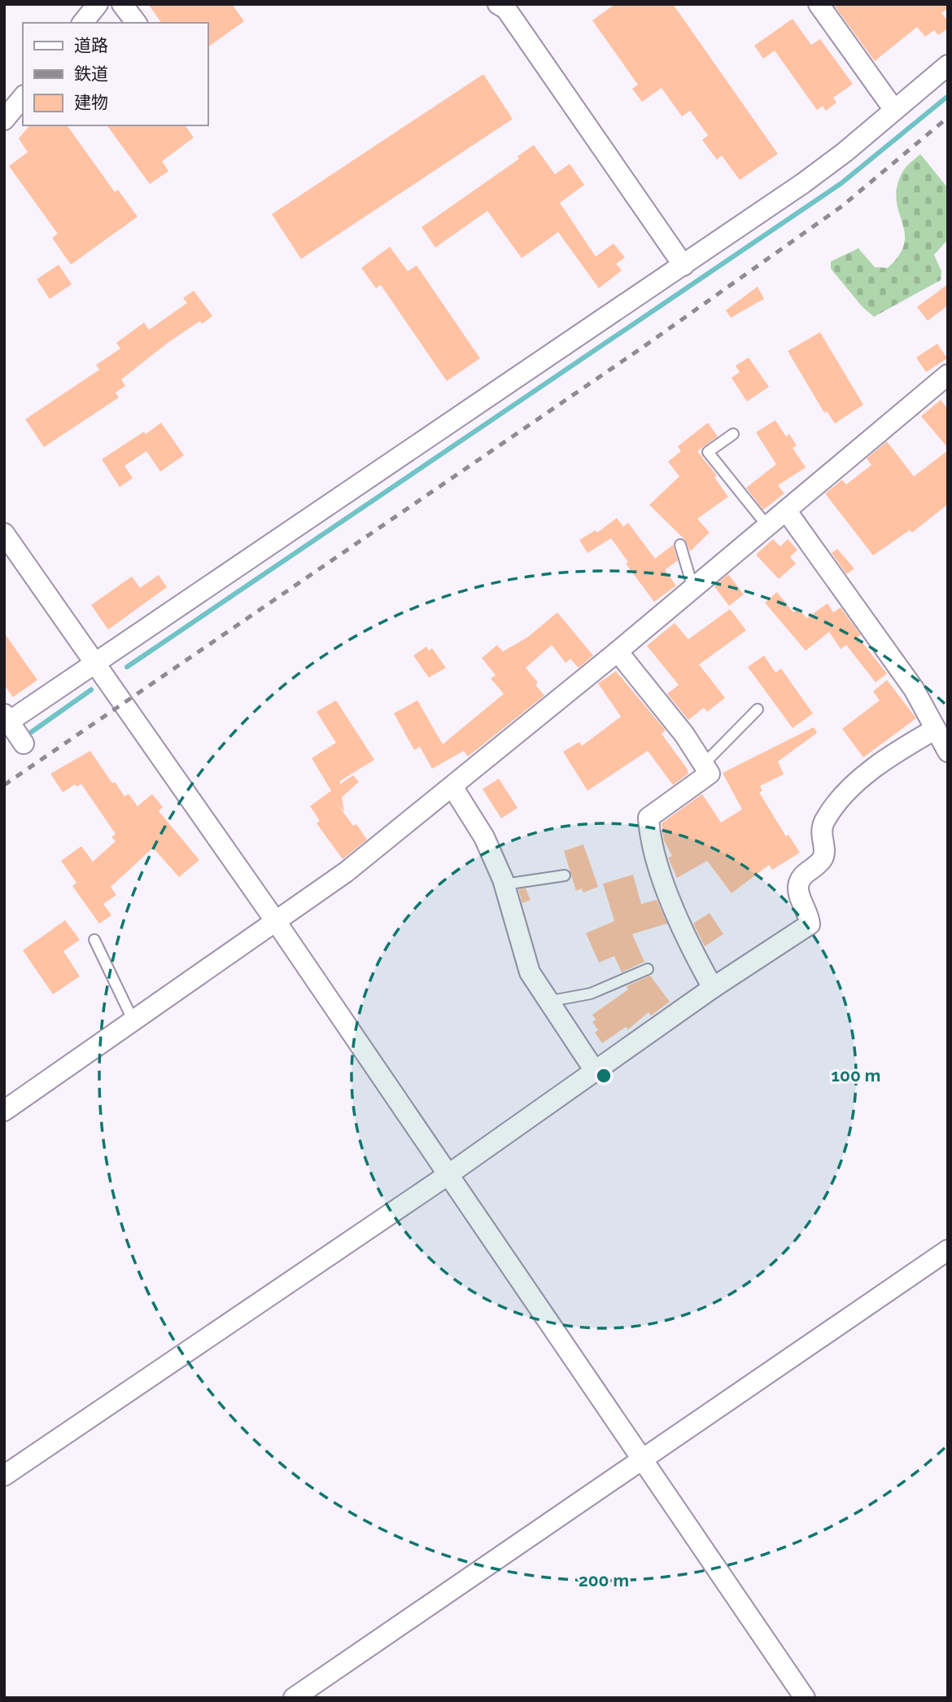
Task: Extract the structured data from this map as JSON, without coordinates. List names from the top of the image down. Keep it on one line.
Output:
{"legend":["道路","鉄道","建物"],"rings":["100 m","200 m"]}
